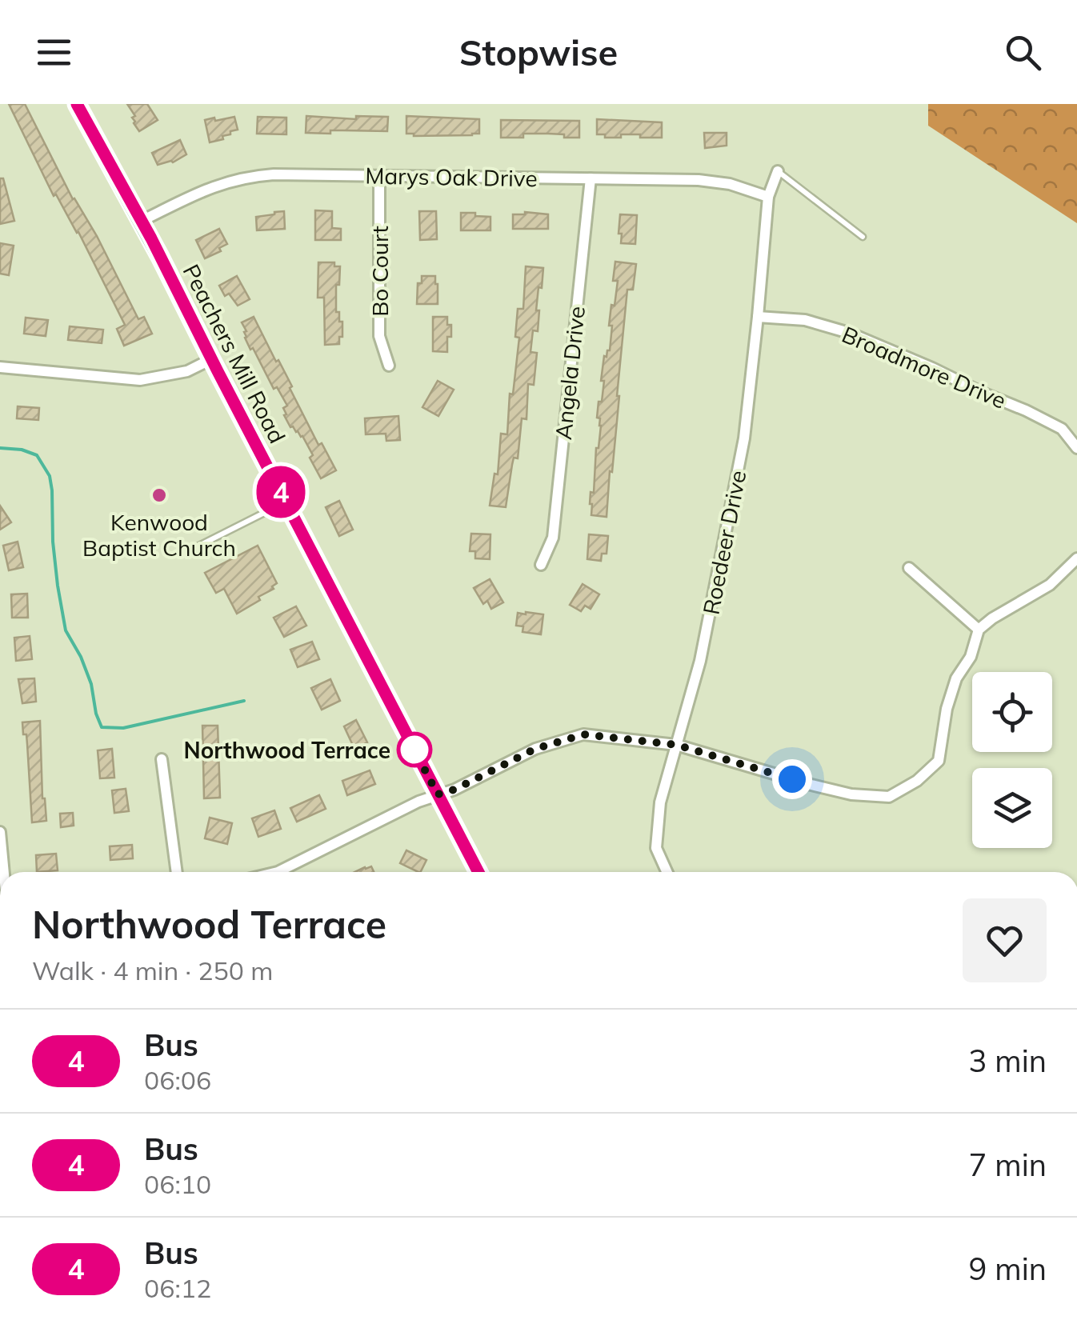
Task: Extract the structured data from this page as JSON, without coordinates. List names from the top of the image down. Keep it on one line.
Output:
{"streets":{"main road":["Peachers Mill Road"],"street":["Marys Oak Drive","Bo Court","Broadmore Drive","Angela Drive","Roedeer Drive"]},"crossings":[["Marys Oak Drive","Bo Court"],["Marys Oak Drive","Peachers Mill Road"],["Marys Oak Drive","Angela Drive"],["Marys Oak Drive","Roedeer Drive"],["Broadmore Drive","Roedeer Drive"]],"places":["Kenwood Baptist Church","Northwood Terrace"],"lines":["bus line 4"],"page":{"header":"Stopwise","on_map":"4","heading":["Northwood Terrace","Walk · 4 min · 250 m"],"list":[{"mark":"4","name":"Bus","note":"06:06","value":"3 min"},{"mark":"4","name":"Bus","note":"06:10","value":"7 min"},{"mark":"4","name":"Bus","note":"06:12","value":"9 min"}]}}
